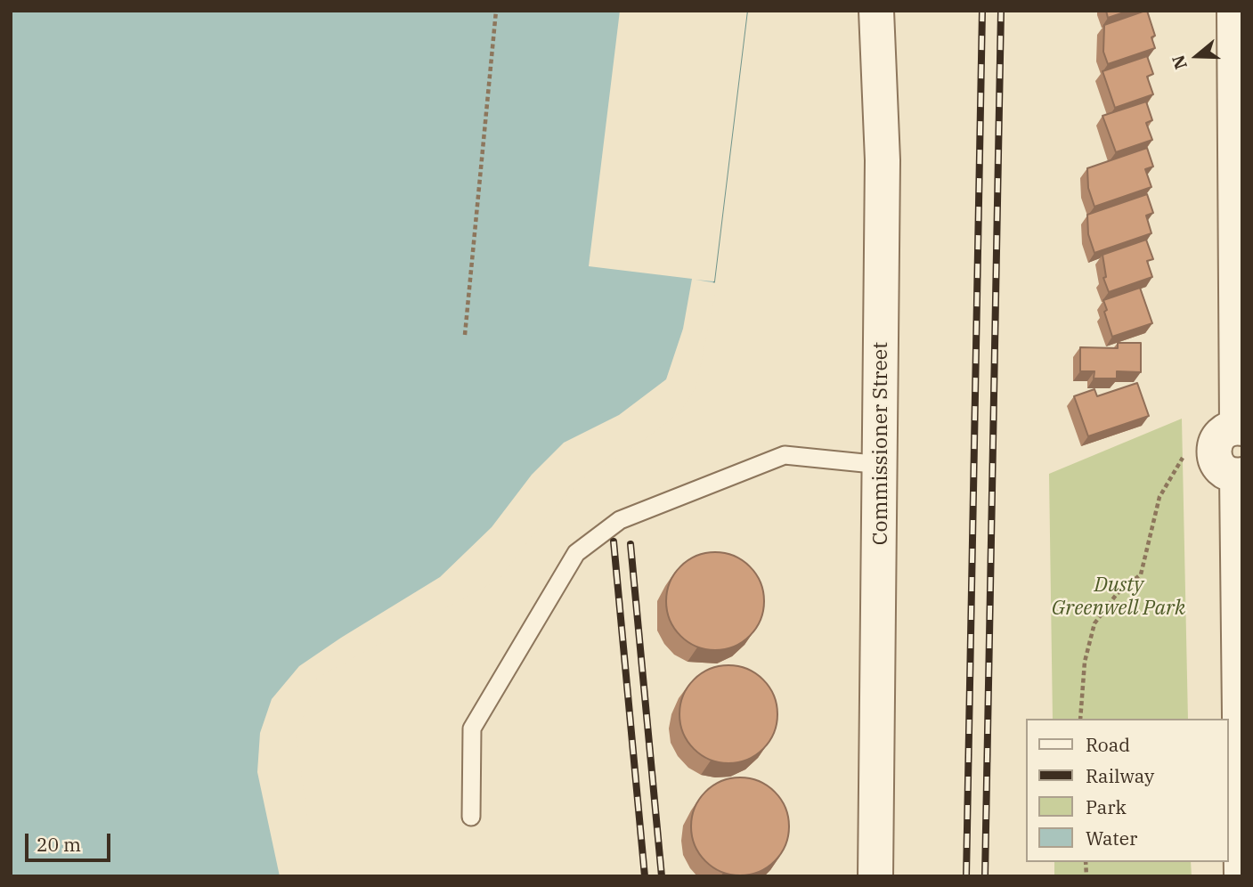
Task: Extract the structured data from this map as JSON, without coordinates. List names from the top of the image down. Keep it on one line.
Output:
{"streets":{"street":["Commissioner Street"]},"parks":["Dusty Greenwell Park"],"legend":["Road","Railway","Park","Water"],"scale_bar":"20 m","north":"left"}
